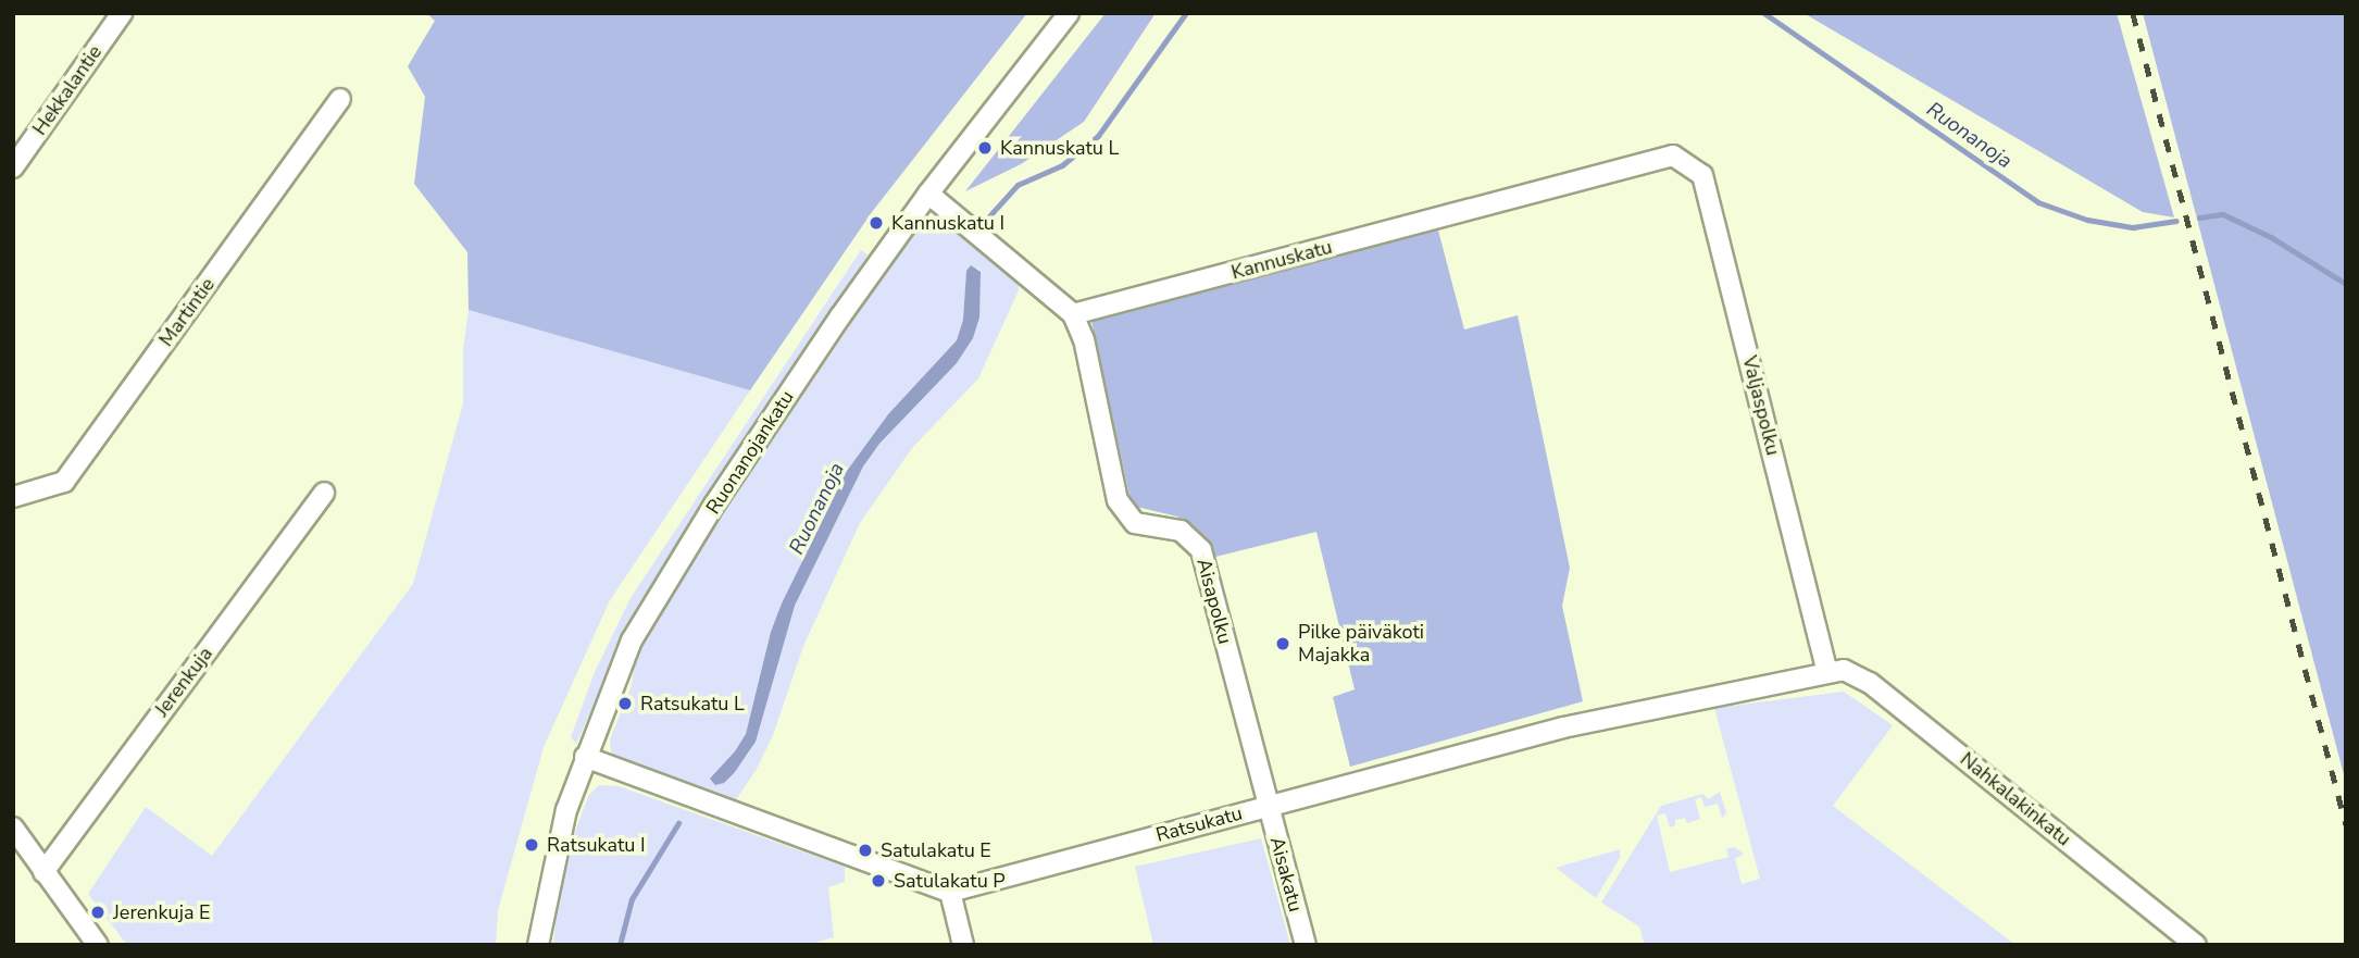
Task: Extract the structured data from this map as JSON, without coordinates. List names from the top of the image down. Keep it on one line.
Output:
{"streets":{"street":["Hekkalantie","Kannuskatu","Martintie","Valjaspolku","Ruonanojankatu","Aisapolku","Jerenkuja","Nahkalakinkatu","Ratsukatu","Aisakatu"]},"crossings":[["Kannuskatu","Valjaspolku"],["Kannuskatu","Aisapolku"],["Valjaspolku","Nahkalakinkatu"],["Valjaspolku","Ratsukatu"],["Aisapolku","Ratsukatu"],["Aisapolku","Aisakatu"],["Nahkalakinkatu","Ratsukatu"],["Ratsukatu","Aisakatu"]],"water":["Ruonanoja"],"places":["Kannuskatu L","Kannuskatu I","Pilke päiväkoti Majakka","Ratsukatu L","Ratsukatu I","Satulakatu E","Satulakatu P","Jerenkuja E"]}
